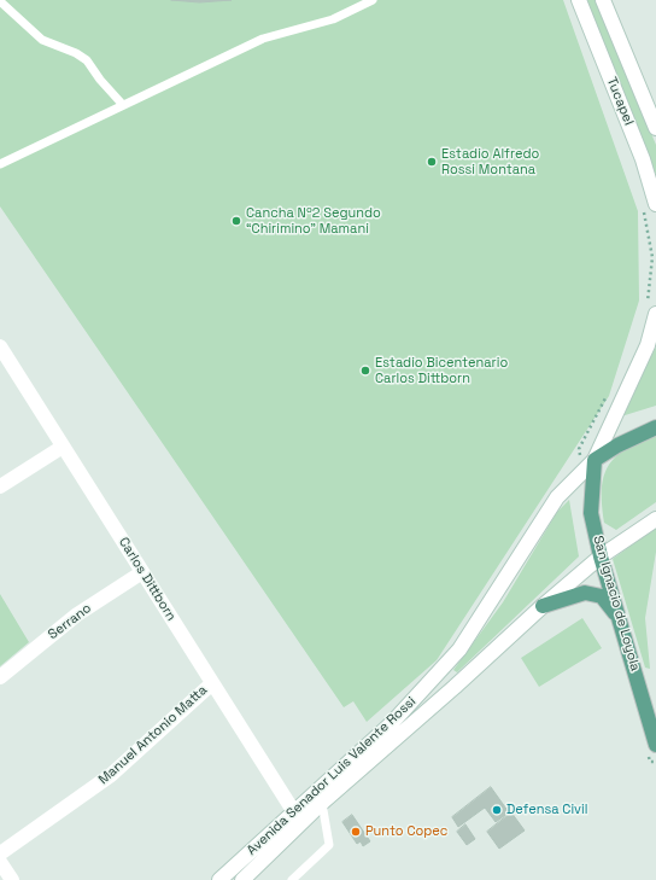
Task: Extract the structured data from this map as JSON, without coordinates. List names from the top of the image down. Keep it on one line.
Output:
{"streets":{"main road":["Tucapel","Carlos Dittborn","San Ignacio de Loyola","Serrano","Manuel Antonio Matta","Avenida Senador Luis Valente Rossi"]},"crossings":[["Carlos Dittborn","Serrano"],["Carlos Dittborn","Manuel Antonio Matta"],["Carlos Dittborn","Avenida Senador Luis Valente Rossi"],["San Ignacio de Loyola","Avenida Senador Luis Valente Rossi"]],"places":["Estadio Alfredo Rossi Montana","Cancha Nº2 Segundo “Chirimino” Mamani","Estadio Bicentenario Carlos Dittborn","Defensa Civil","Punto Copec"]}
